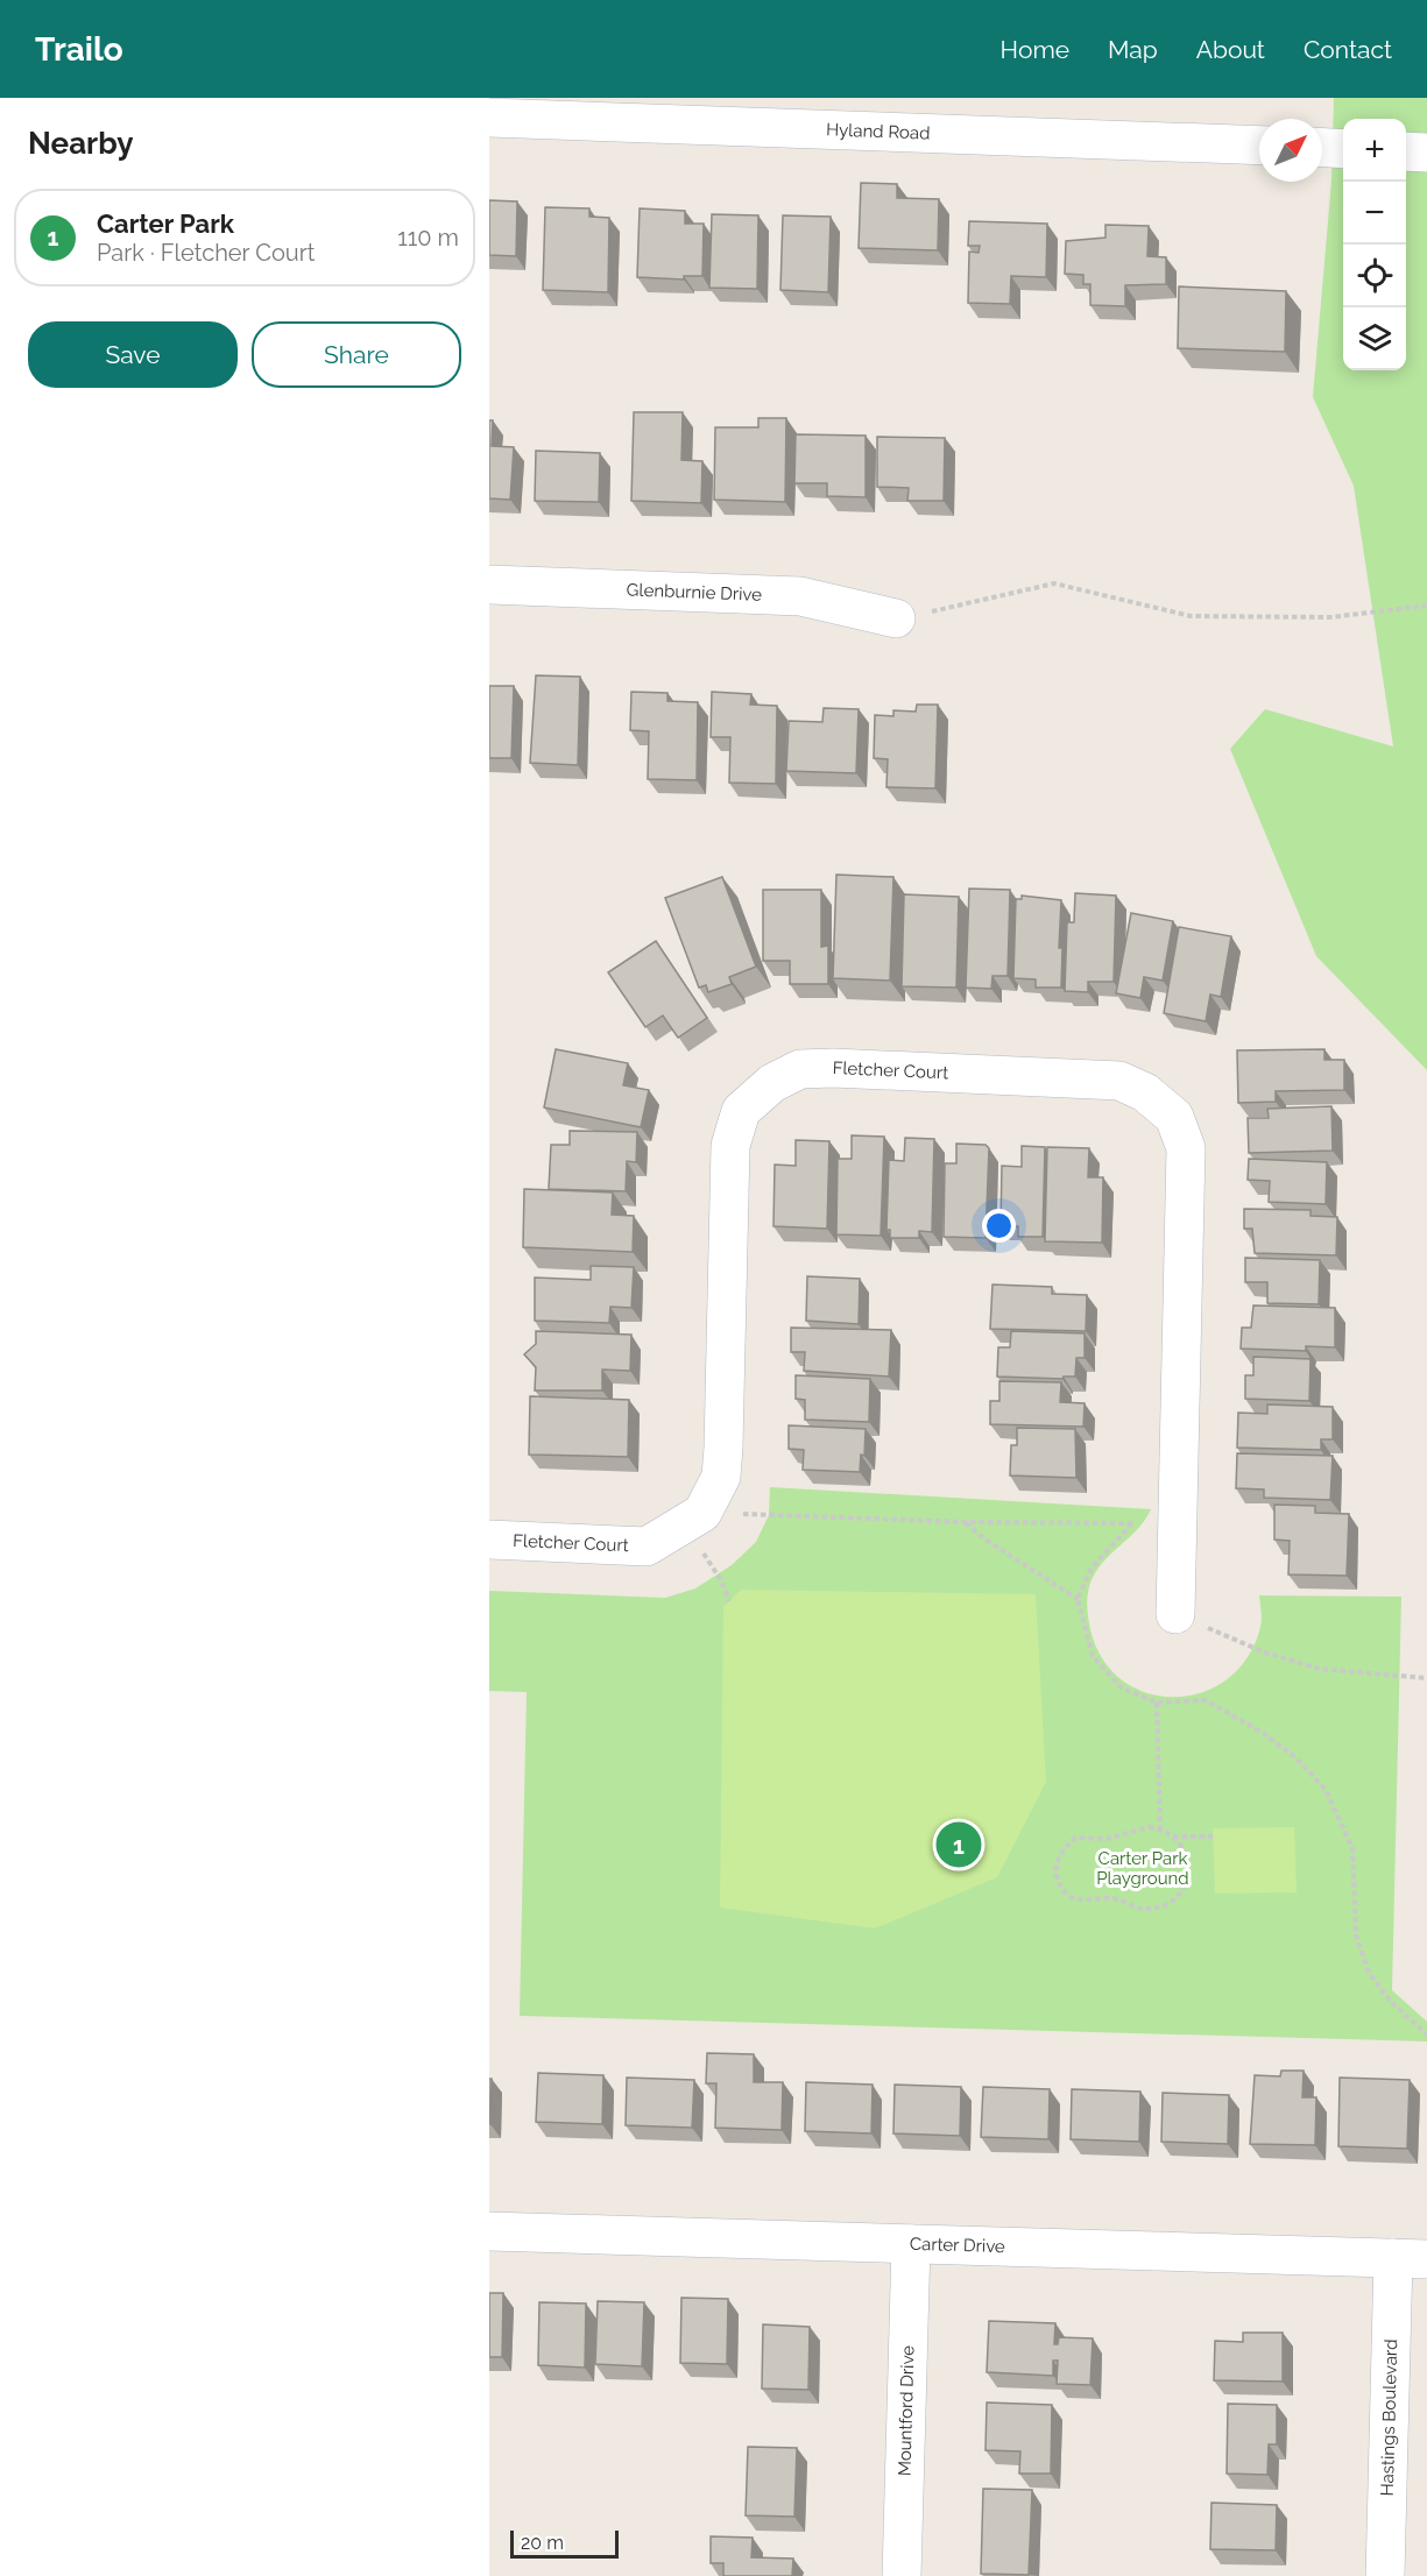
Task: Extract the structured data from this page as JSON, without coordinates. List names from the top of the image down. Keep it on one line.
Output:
{"streets":{"street":["Hyland Road","Glenburnie Drive","Fletcher Court","Carter Drive","Mountford Drive","Hastings Boulevard"]},"crossings":[["Carter Drive","Mountford Drive"],["Carter Drive","Hastings Boulevard"]],"parks":["Carter Park Playground"],"scale_bar":"20 m","north":"top right","page":{"header":"Trailo","nav":["Home","Map","About","Contact"],"heading":"Nearby","map_buttons":["+","−"],"list":[{"mark":"1","name":"Carter Park","note":"Park · Fletcher Court","value":"110 m"}],"buttons":["Save","Share"],"pins":"1","scale":"20 m"}}
